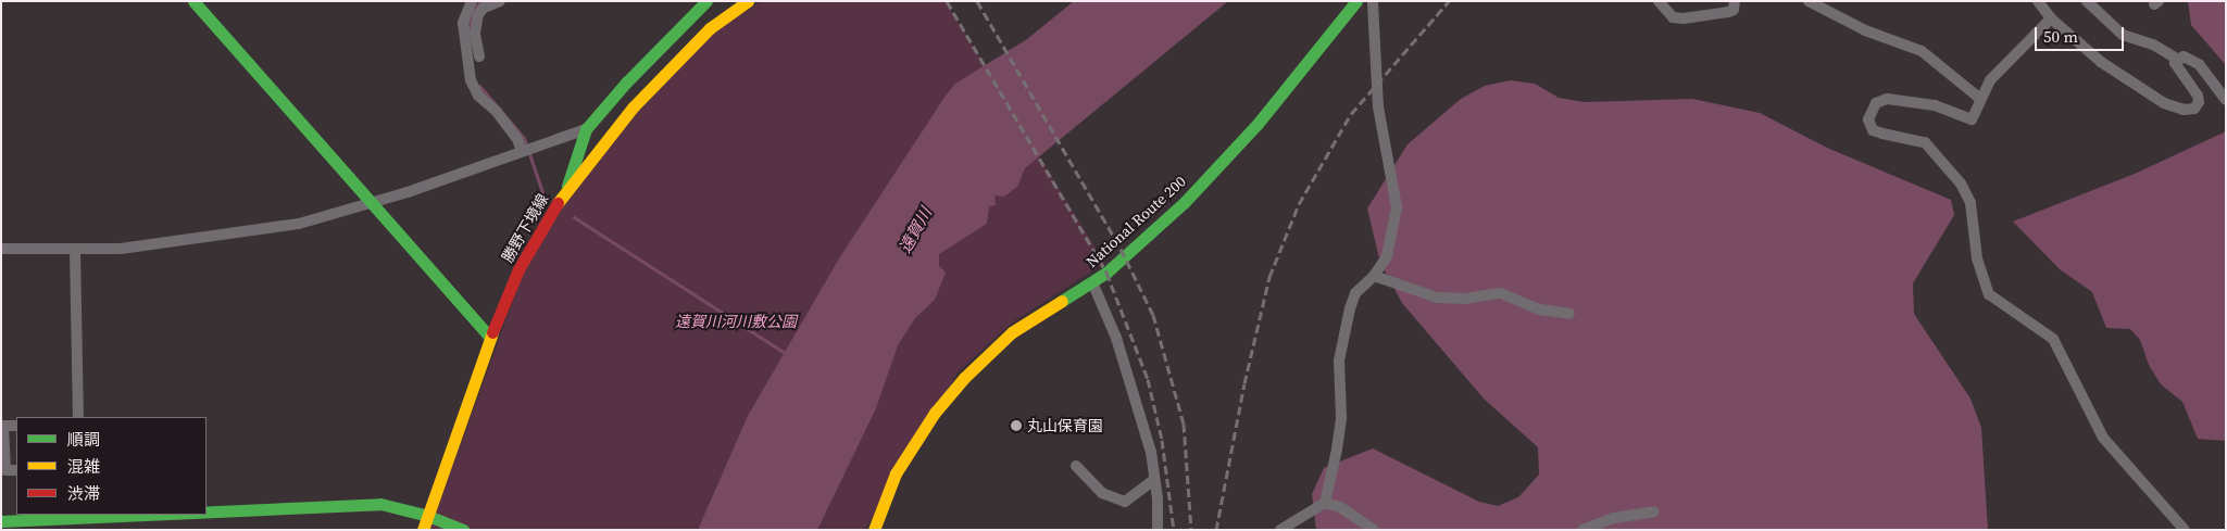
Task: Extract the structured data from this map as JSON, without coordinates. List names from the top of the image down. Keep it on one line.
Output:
{"streets":{"main road":["National Route 200","勝野下境線"]},"water":["遠賀川"],"parks":["遠賀川河川敷公園"],"places":["丸山保育園"],"legend":["順調","混雑","渋滞"],"scale_bar":"50 m"}
